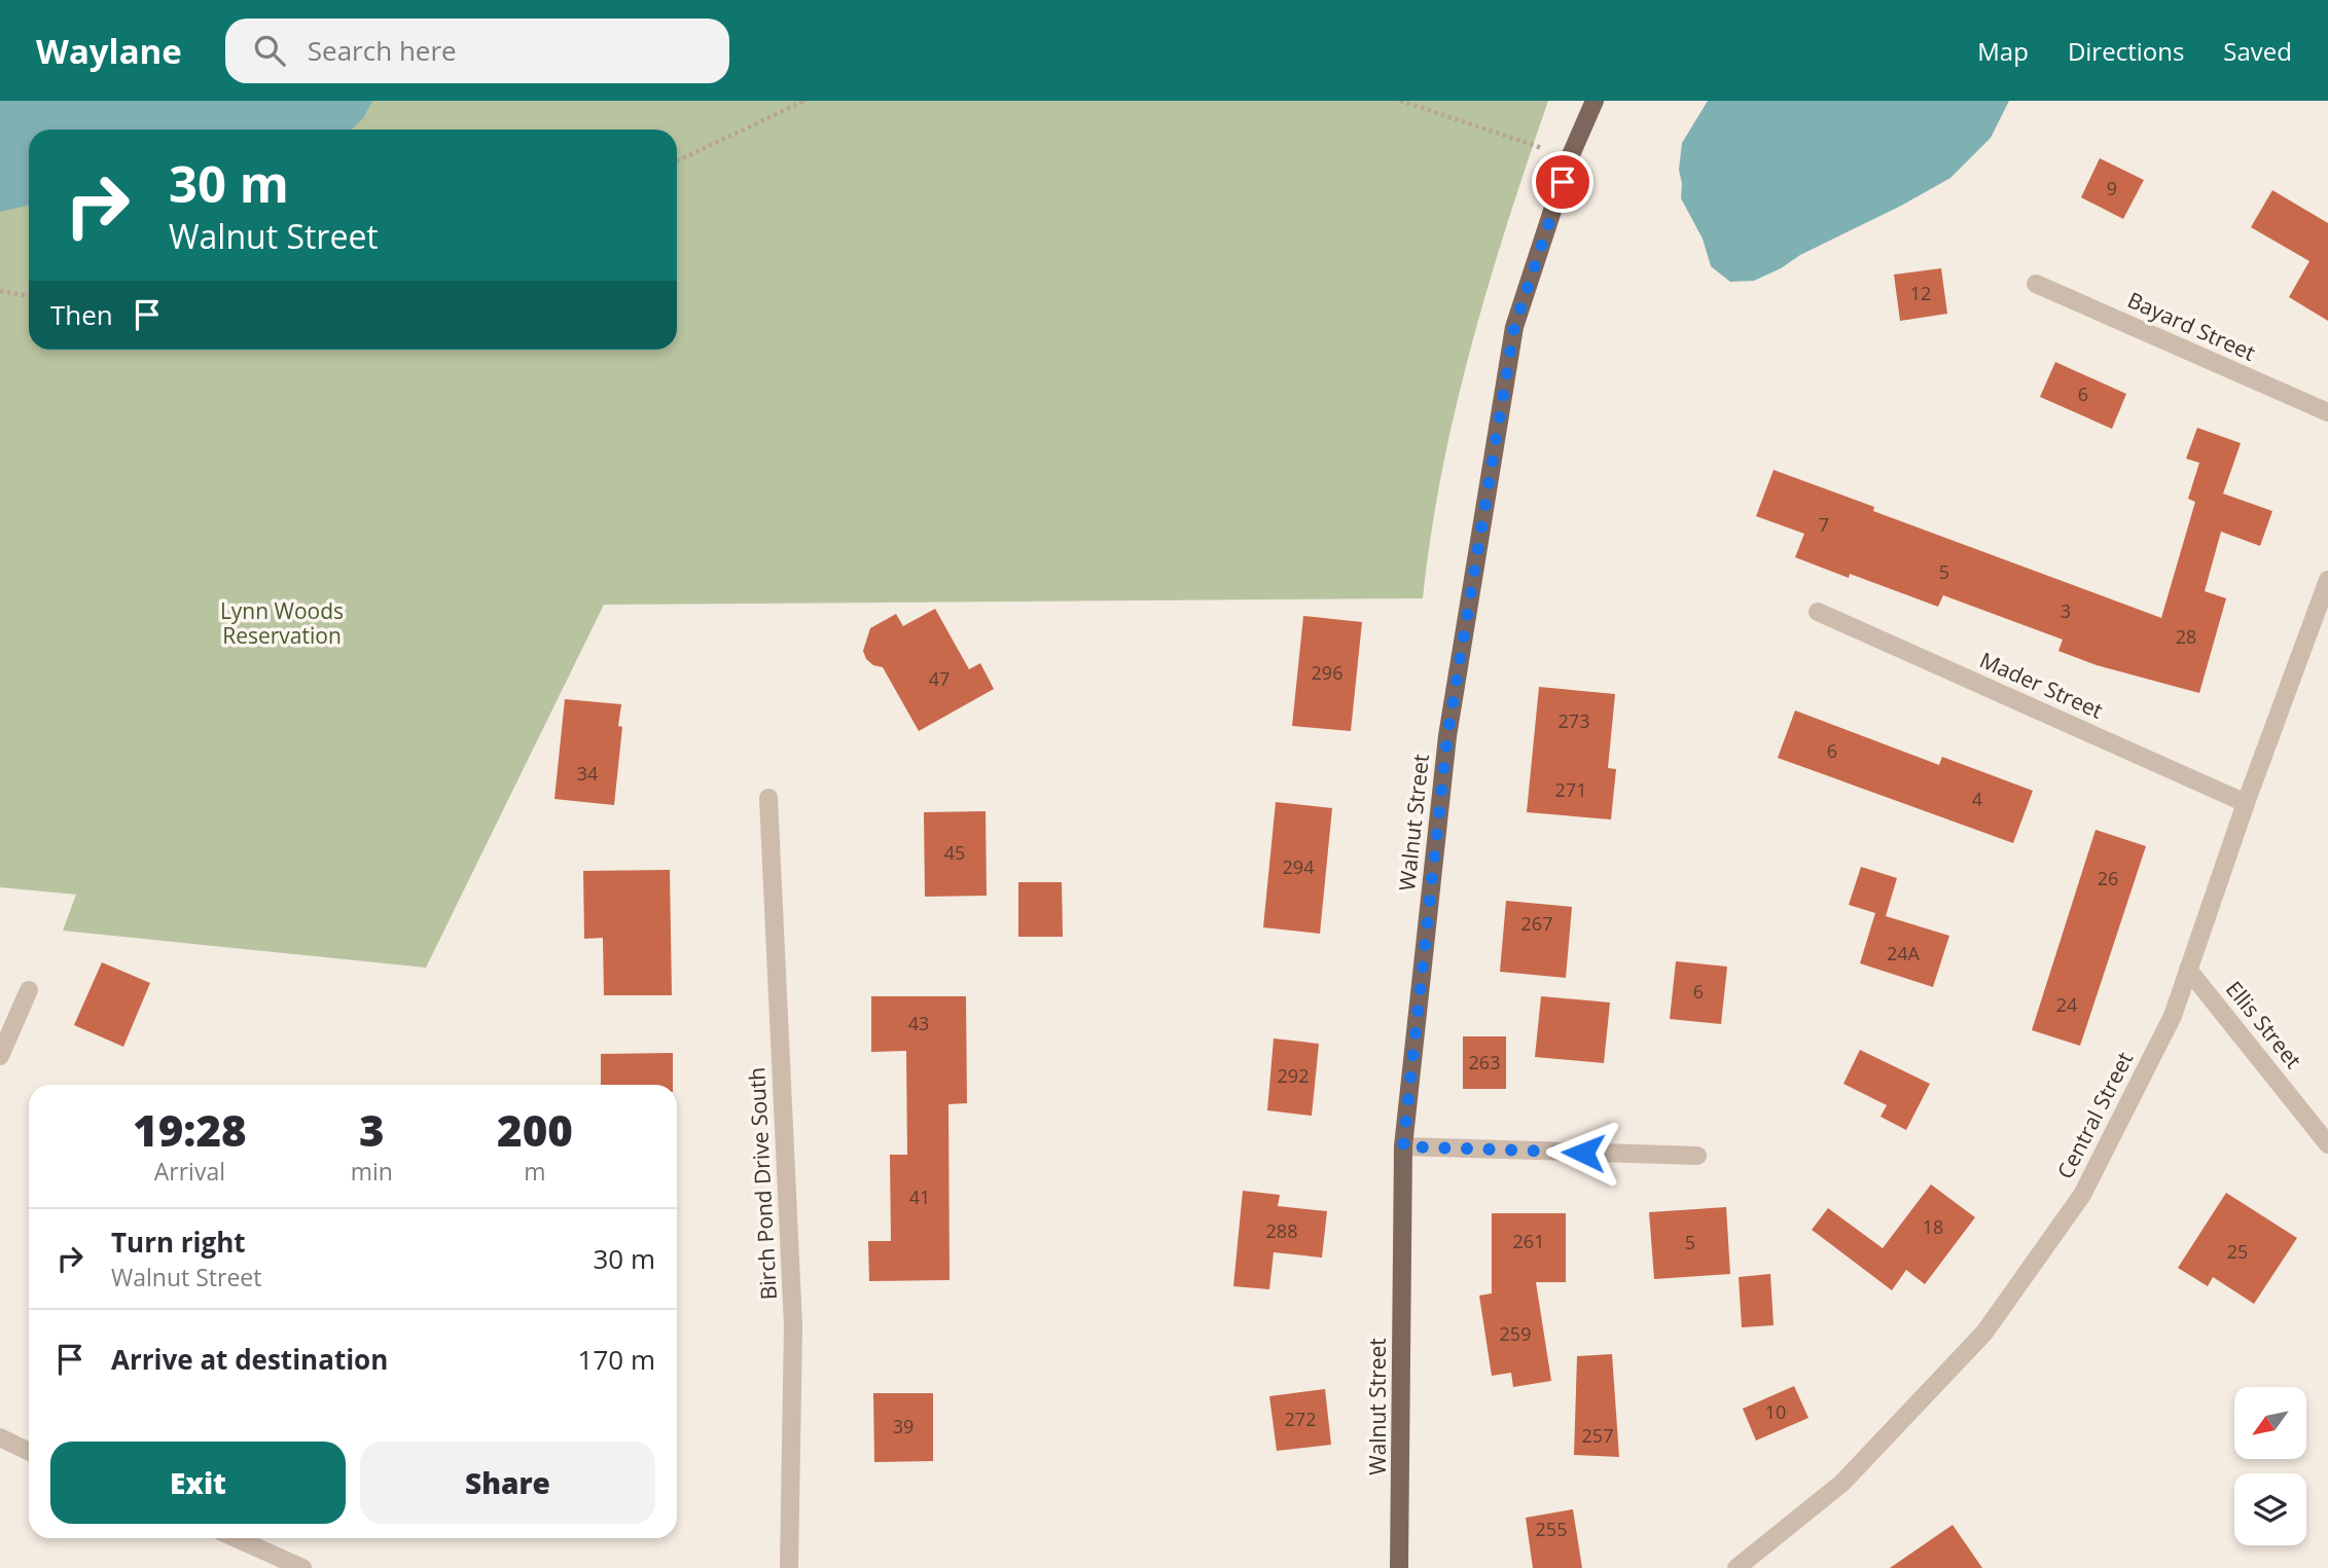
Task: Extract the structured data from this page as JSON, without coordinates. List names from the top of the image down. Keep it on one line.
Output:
{"streets":{"main road":["Walnut Street"],"street":["Bayard Street","Mader Street","Ellis Street","Central Street","Birch Pond Drive South"]},"crossings":[["Mader Street","Central Street"],["Ellis Street","Central Street"]],"parks":["Lynn Woods Reservation"],"house_numbers":["9","12","6","7","5","3","28","296","47","273","6","34","271","4","45","294","26","267","24A","6","24","43","263","292","41","18","288","261","5","25","259","10","272","39","257","255"],"north":"bottom left","page":{"header":"Waylane","search":"Search here","nav":["Map","Directions","Saved"],"turn":["30 m","Walnut Street"],"then":"Then","eta":["19:28","Arrival","3","min","200","m"],"list":[{"name":"Turn right","note":"Walnut Street","value":"30 m"},{"name":"Arrive at destination","value":"170 m"}],"buttons":["Exit","Share"]}}
